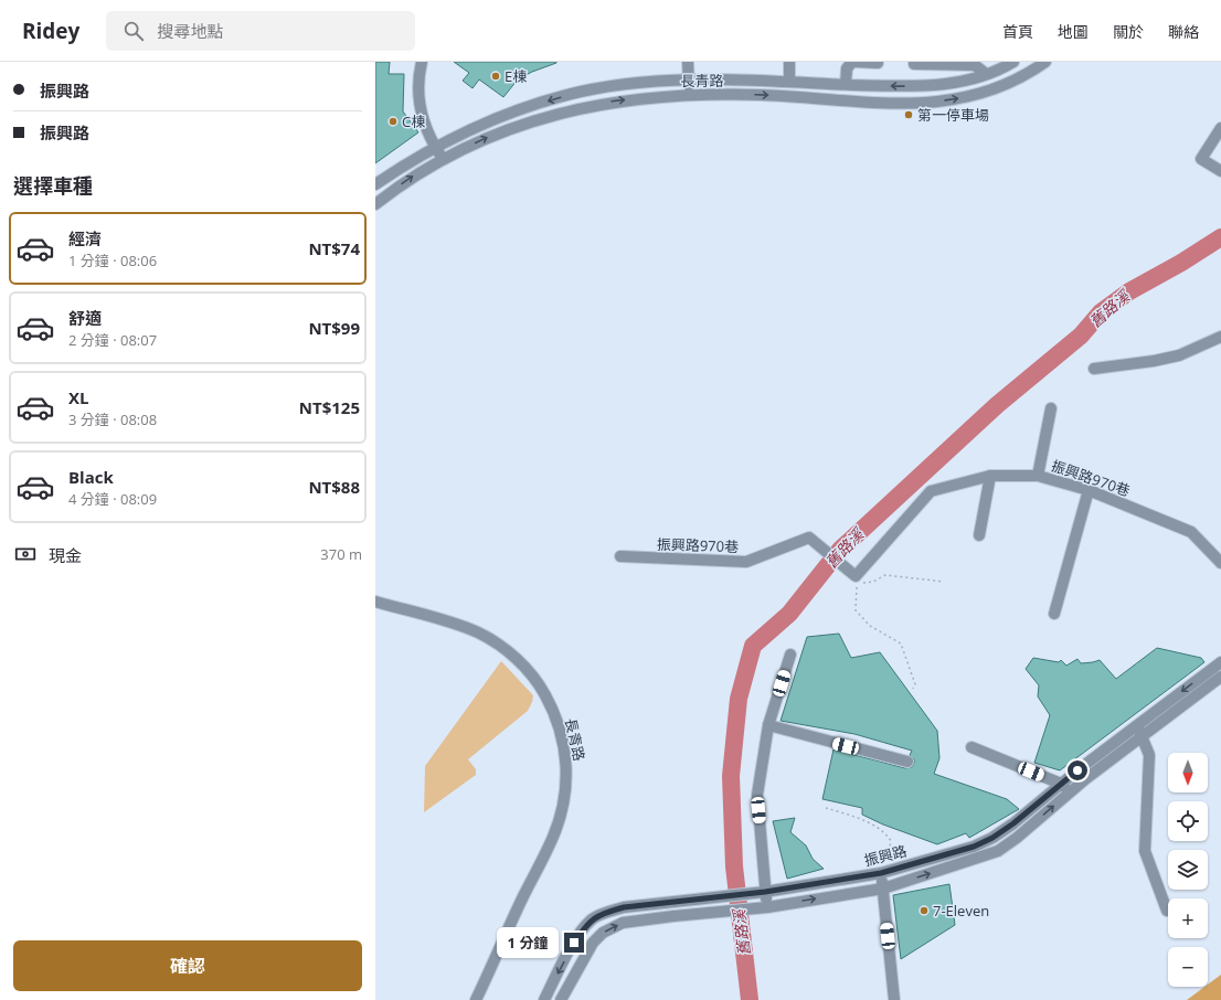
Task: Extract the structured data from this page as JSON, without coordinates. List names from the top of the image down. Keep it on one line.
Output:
{"streets":{"street":["長青路","振興路970巷","振興路"]},"water":["舊路溪"],"places":["E棟","第一停車場","C棟","7-Eleven"],"north":"bottom","page":{"header":"Ridey","search":"搜尋地點","nav":["首頁","地圖","關於","聯絡"],"banner":["振興路","振興路"],"heading":"選擇車種","list":[{"name":"經濟","note":"1 分鐘 · 08:06","value":"NT$74"},{"name":"舒適","note":"2 分鐘 · 08:07","value":"NT$99"},{"name":"XL","note":"3 分鐘 · 08:08","value":"NT$125"},{"name":"Black","note":"4 分鐘 · 08:09","value":"NT$88"}],"pay":["現金","370 m"],"map_buttons":["+","−"],"bubble":"1 分鐘","buttons":"確認"}}
